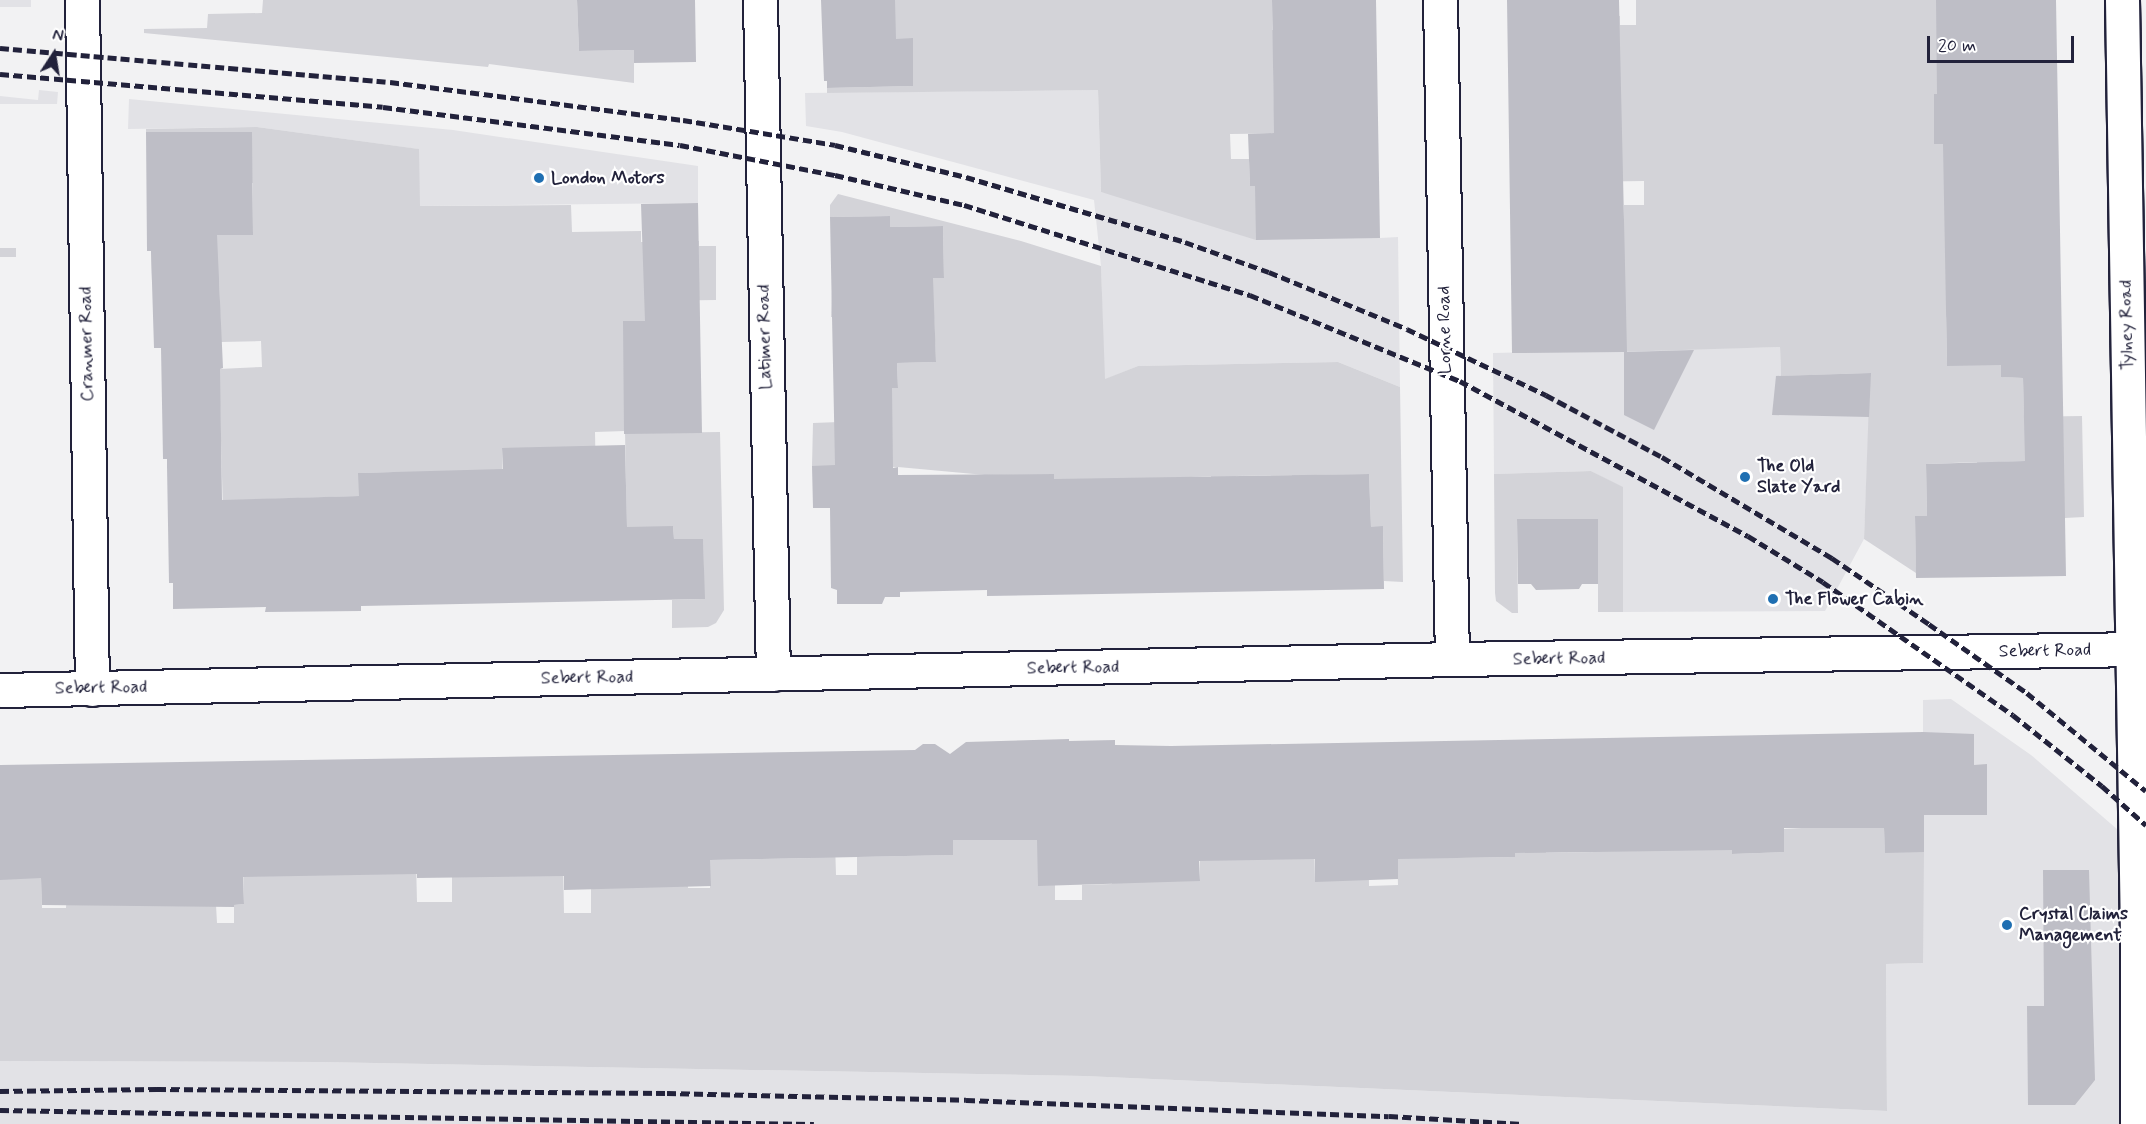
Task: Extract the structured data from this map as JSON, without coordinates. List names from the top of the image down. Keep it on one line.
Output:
{"streets":{"street":["Tylney Road","Lorne Road","Latimer Road","Cranmer Road","Sebert Road"]},"crossings":[["Tylney Road","Sebert Road"],["Lorne Road","Sebert Road"],["Latimer Road","Sebert Road"],["Cranmer Road","Sebert Road"]],"places":["London Motors","The Old Slate Yard","The Flower Cabin","Crystal Claims Management"],"scale_bar":"20 m","north":"top"}
